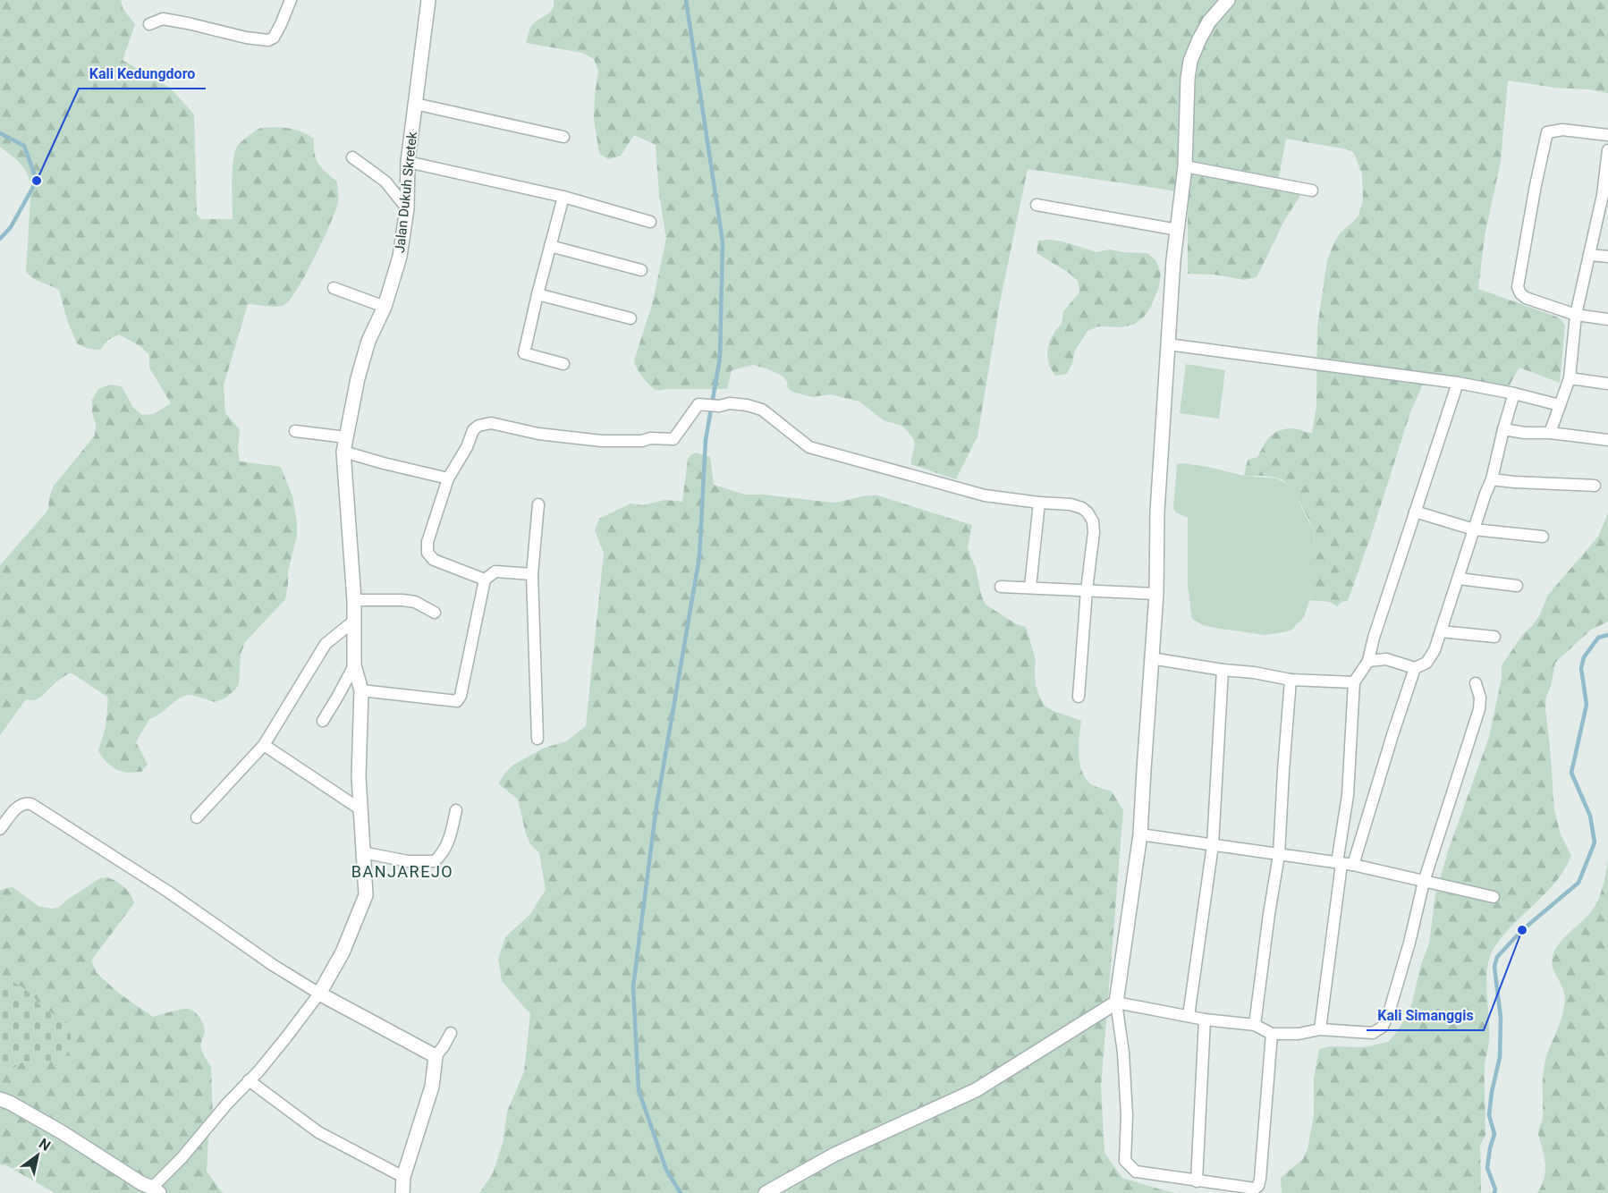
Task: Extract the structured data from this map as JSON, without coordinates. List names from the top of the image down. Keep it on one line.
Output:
{"streets":{"street":["Jalan Dukuh Skretek"]},"districts":["BANJAREJO"],"places":["Kali Kedungdoro","Kali Simanggis"],"north":"top right"}
